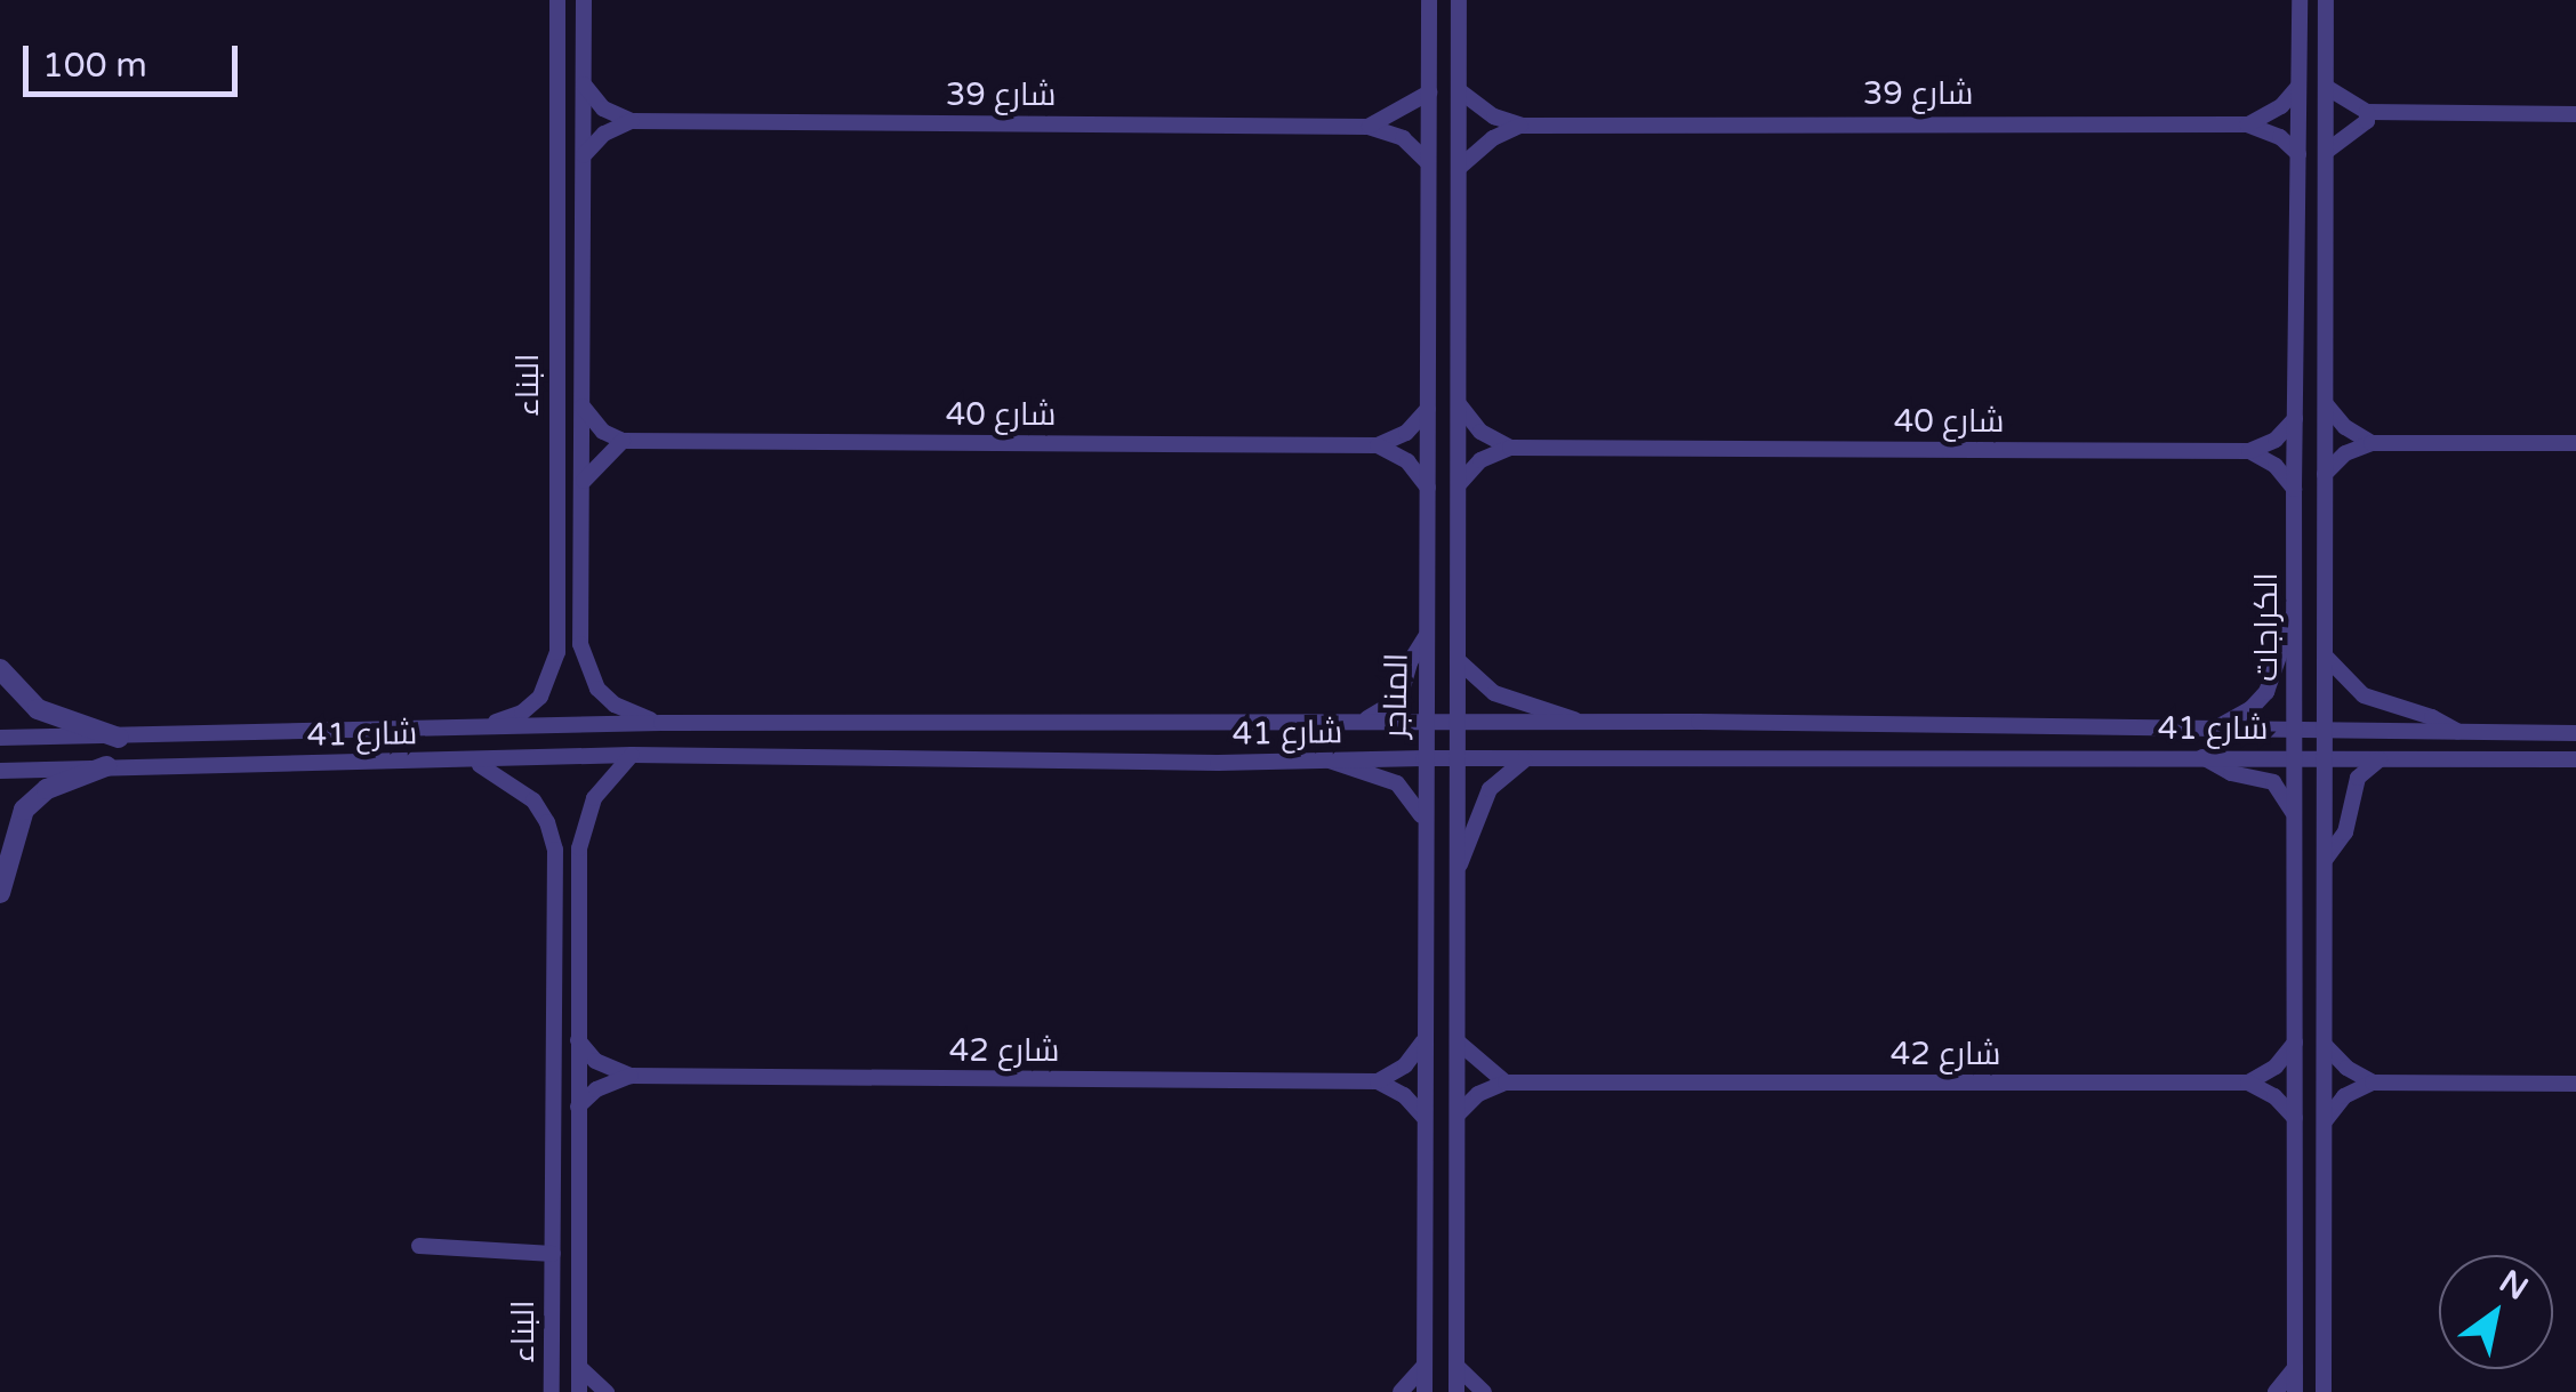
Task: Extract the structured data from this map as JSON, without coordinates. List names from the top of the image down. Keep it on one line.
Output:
{"streets":{"street":["شارع 39","البناء","شارع 40","الكراجات","المناجر","شارع 41","شارع 42"]},"crossings":[["شارع 39","الكراجات"],["شارع 39","المناجر"],["البناء","شارع 41"],["البناء","شارع 42"],["الكراجات","شارع 41"],["المناجر","شارع 41"]],"scale_bar":"100 m","north":"top right"}
